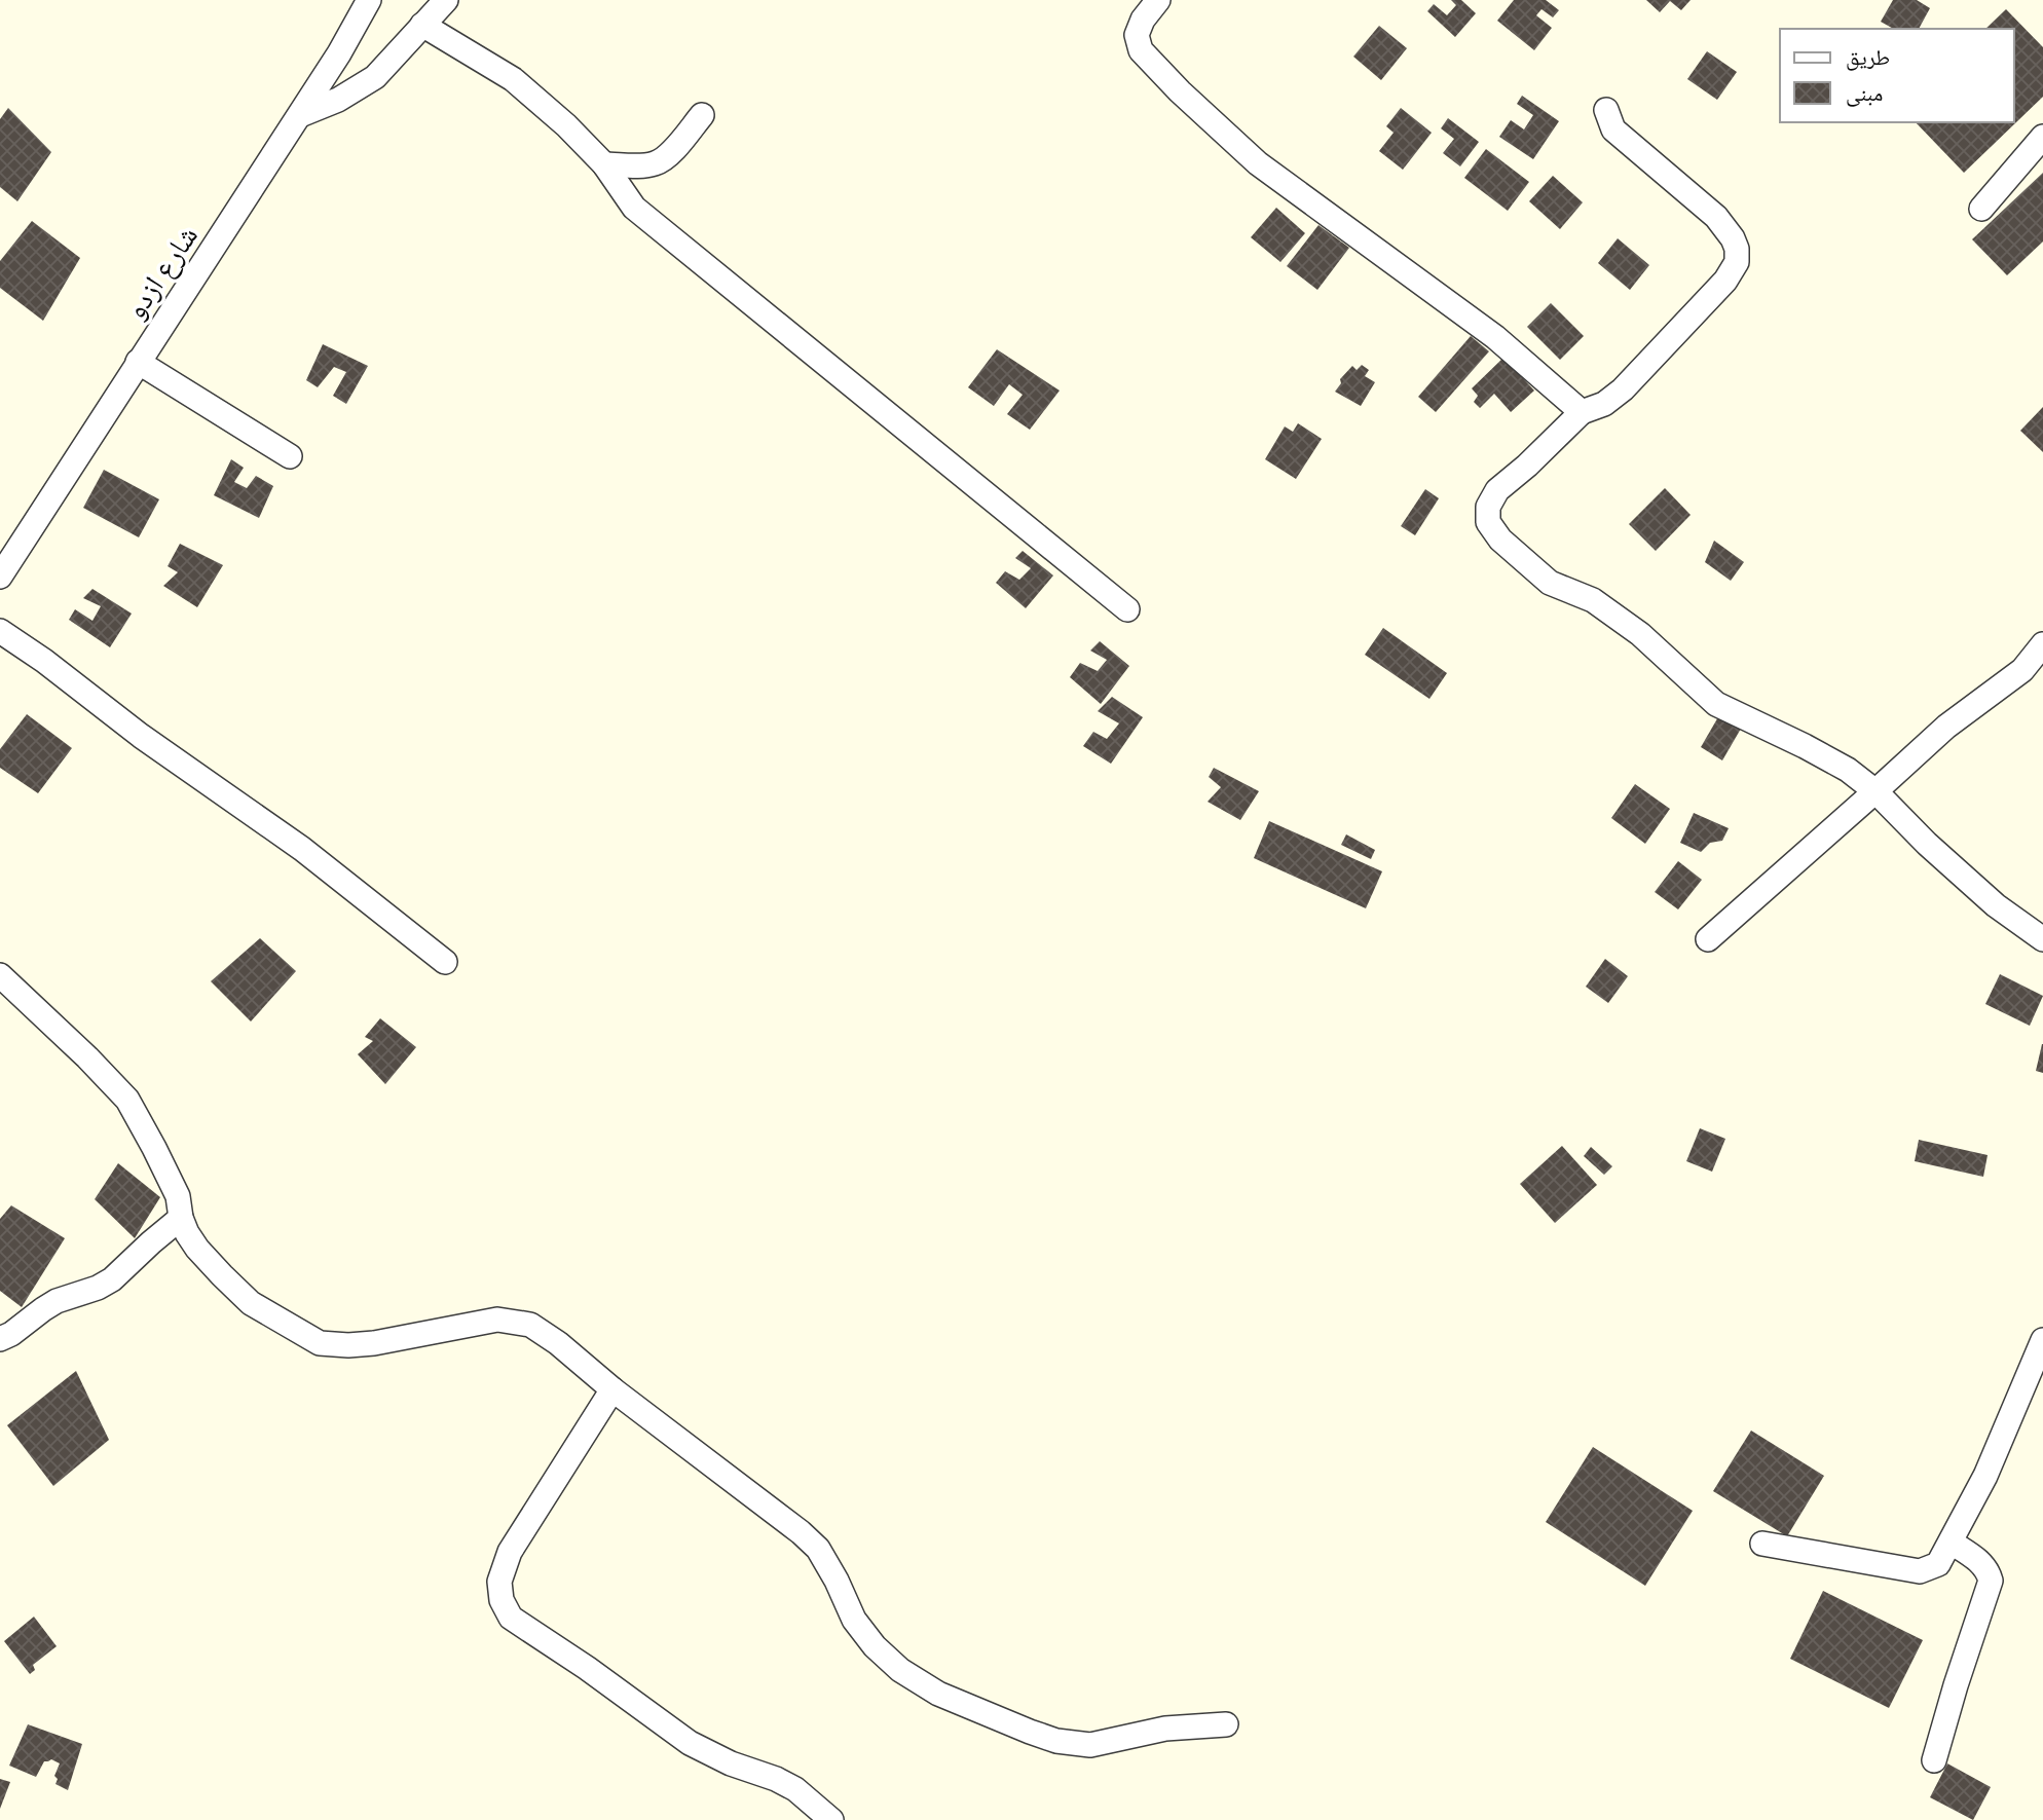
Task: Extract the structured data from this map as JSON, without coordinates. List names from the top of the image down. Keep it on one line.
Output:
{"streets":{"street":["شارع ازدو"]},"legend":["طريق","مبنى"]}
